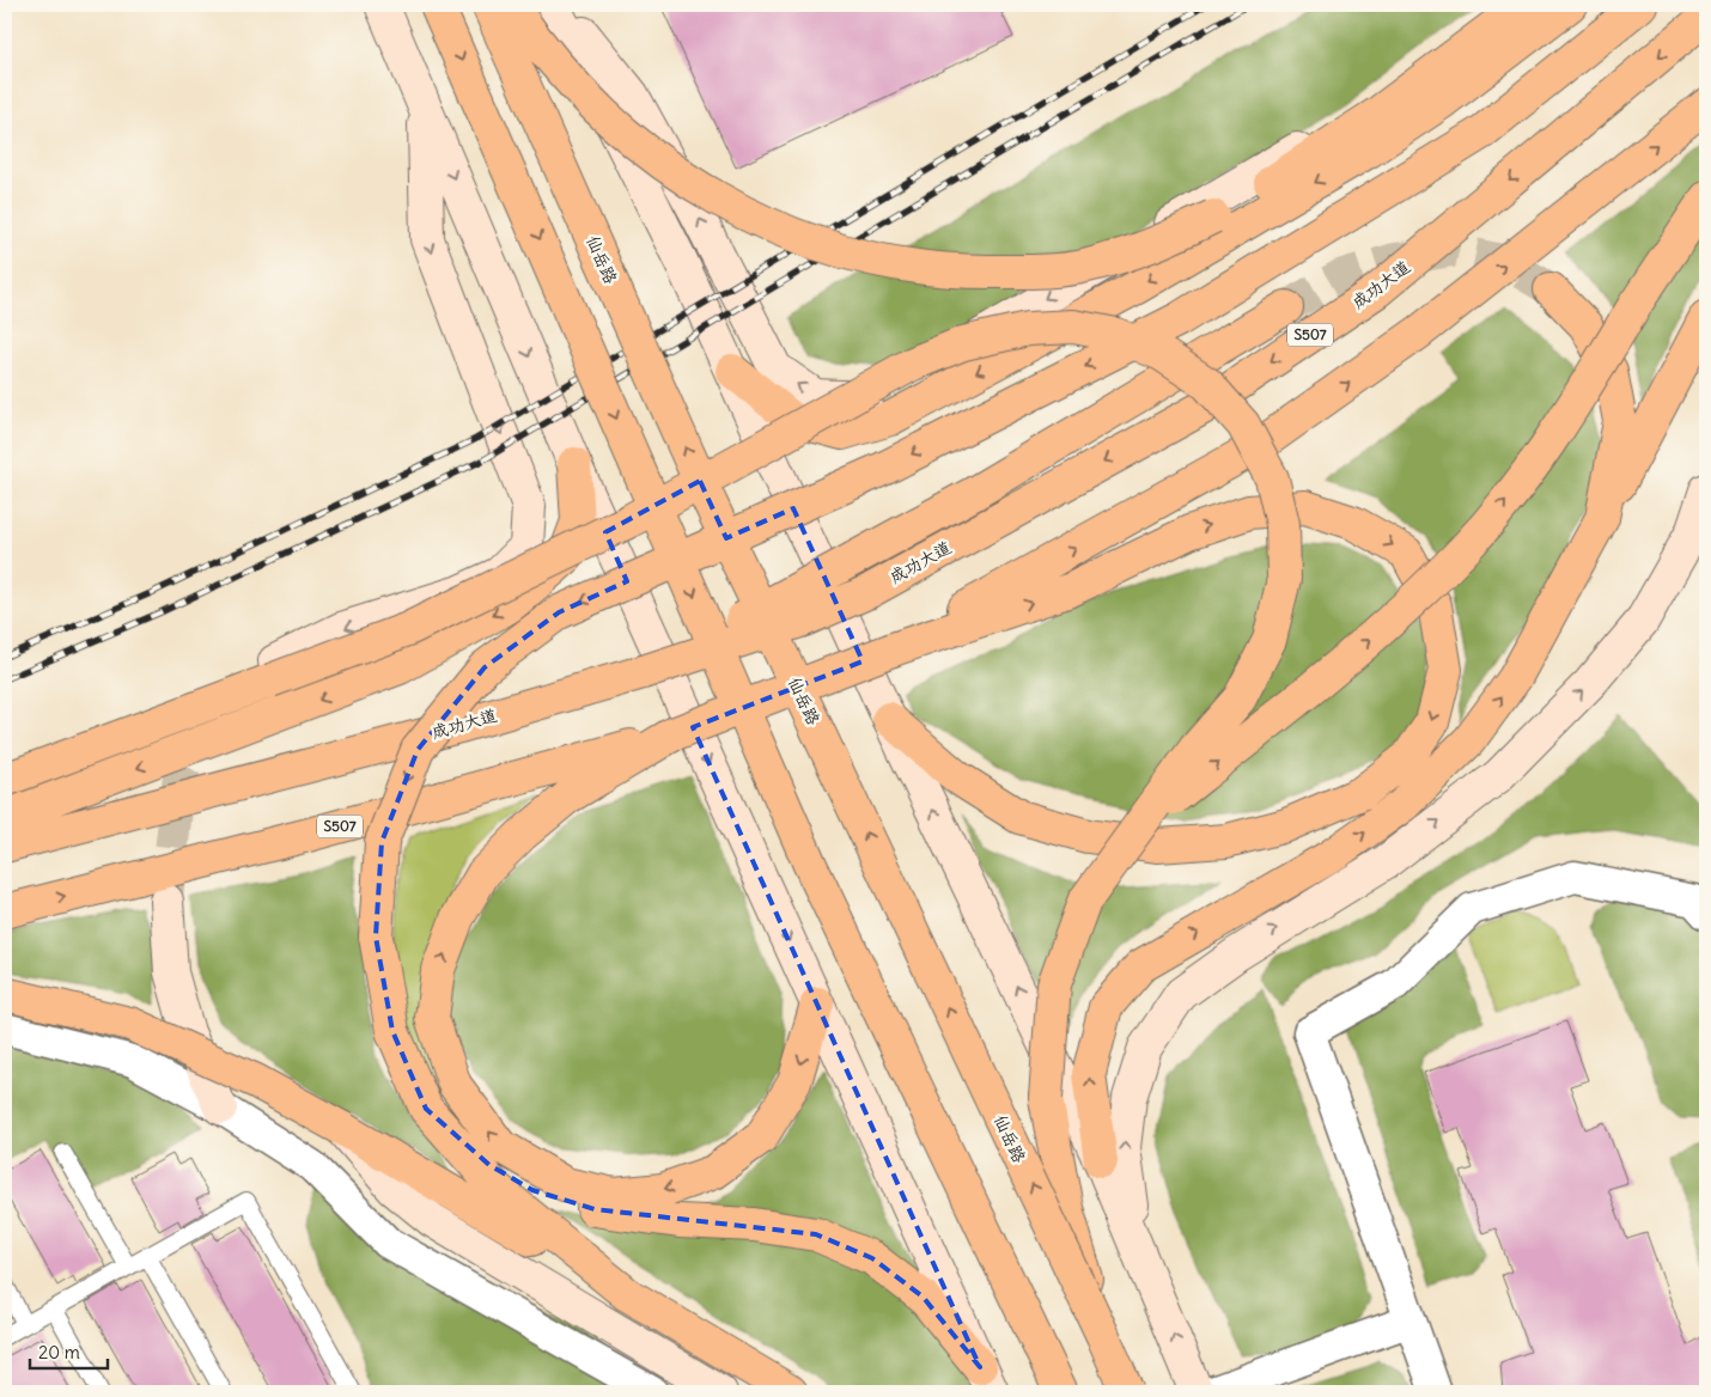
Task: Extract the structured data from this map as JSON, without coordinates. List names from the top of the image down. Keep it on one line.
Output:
{"streets":{"highway":["仙岳路","成功大道","S507"]},"scale_bar":"20 m"}
